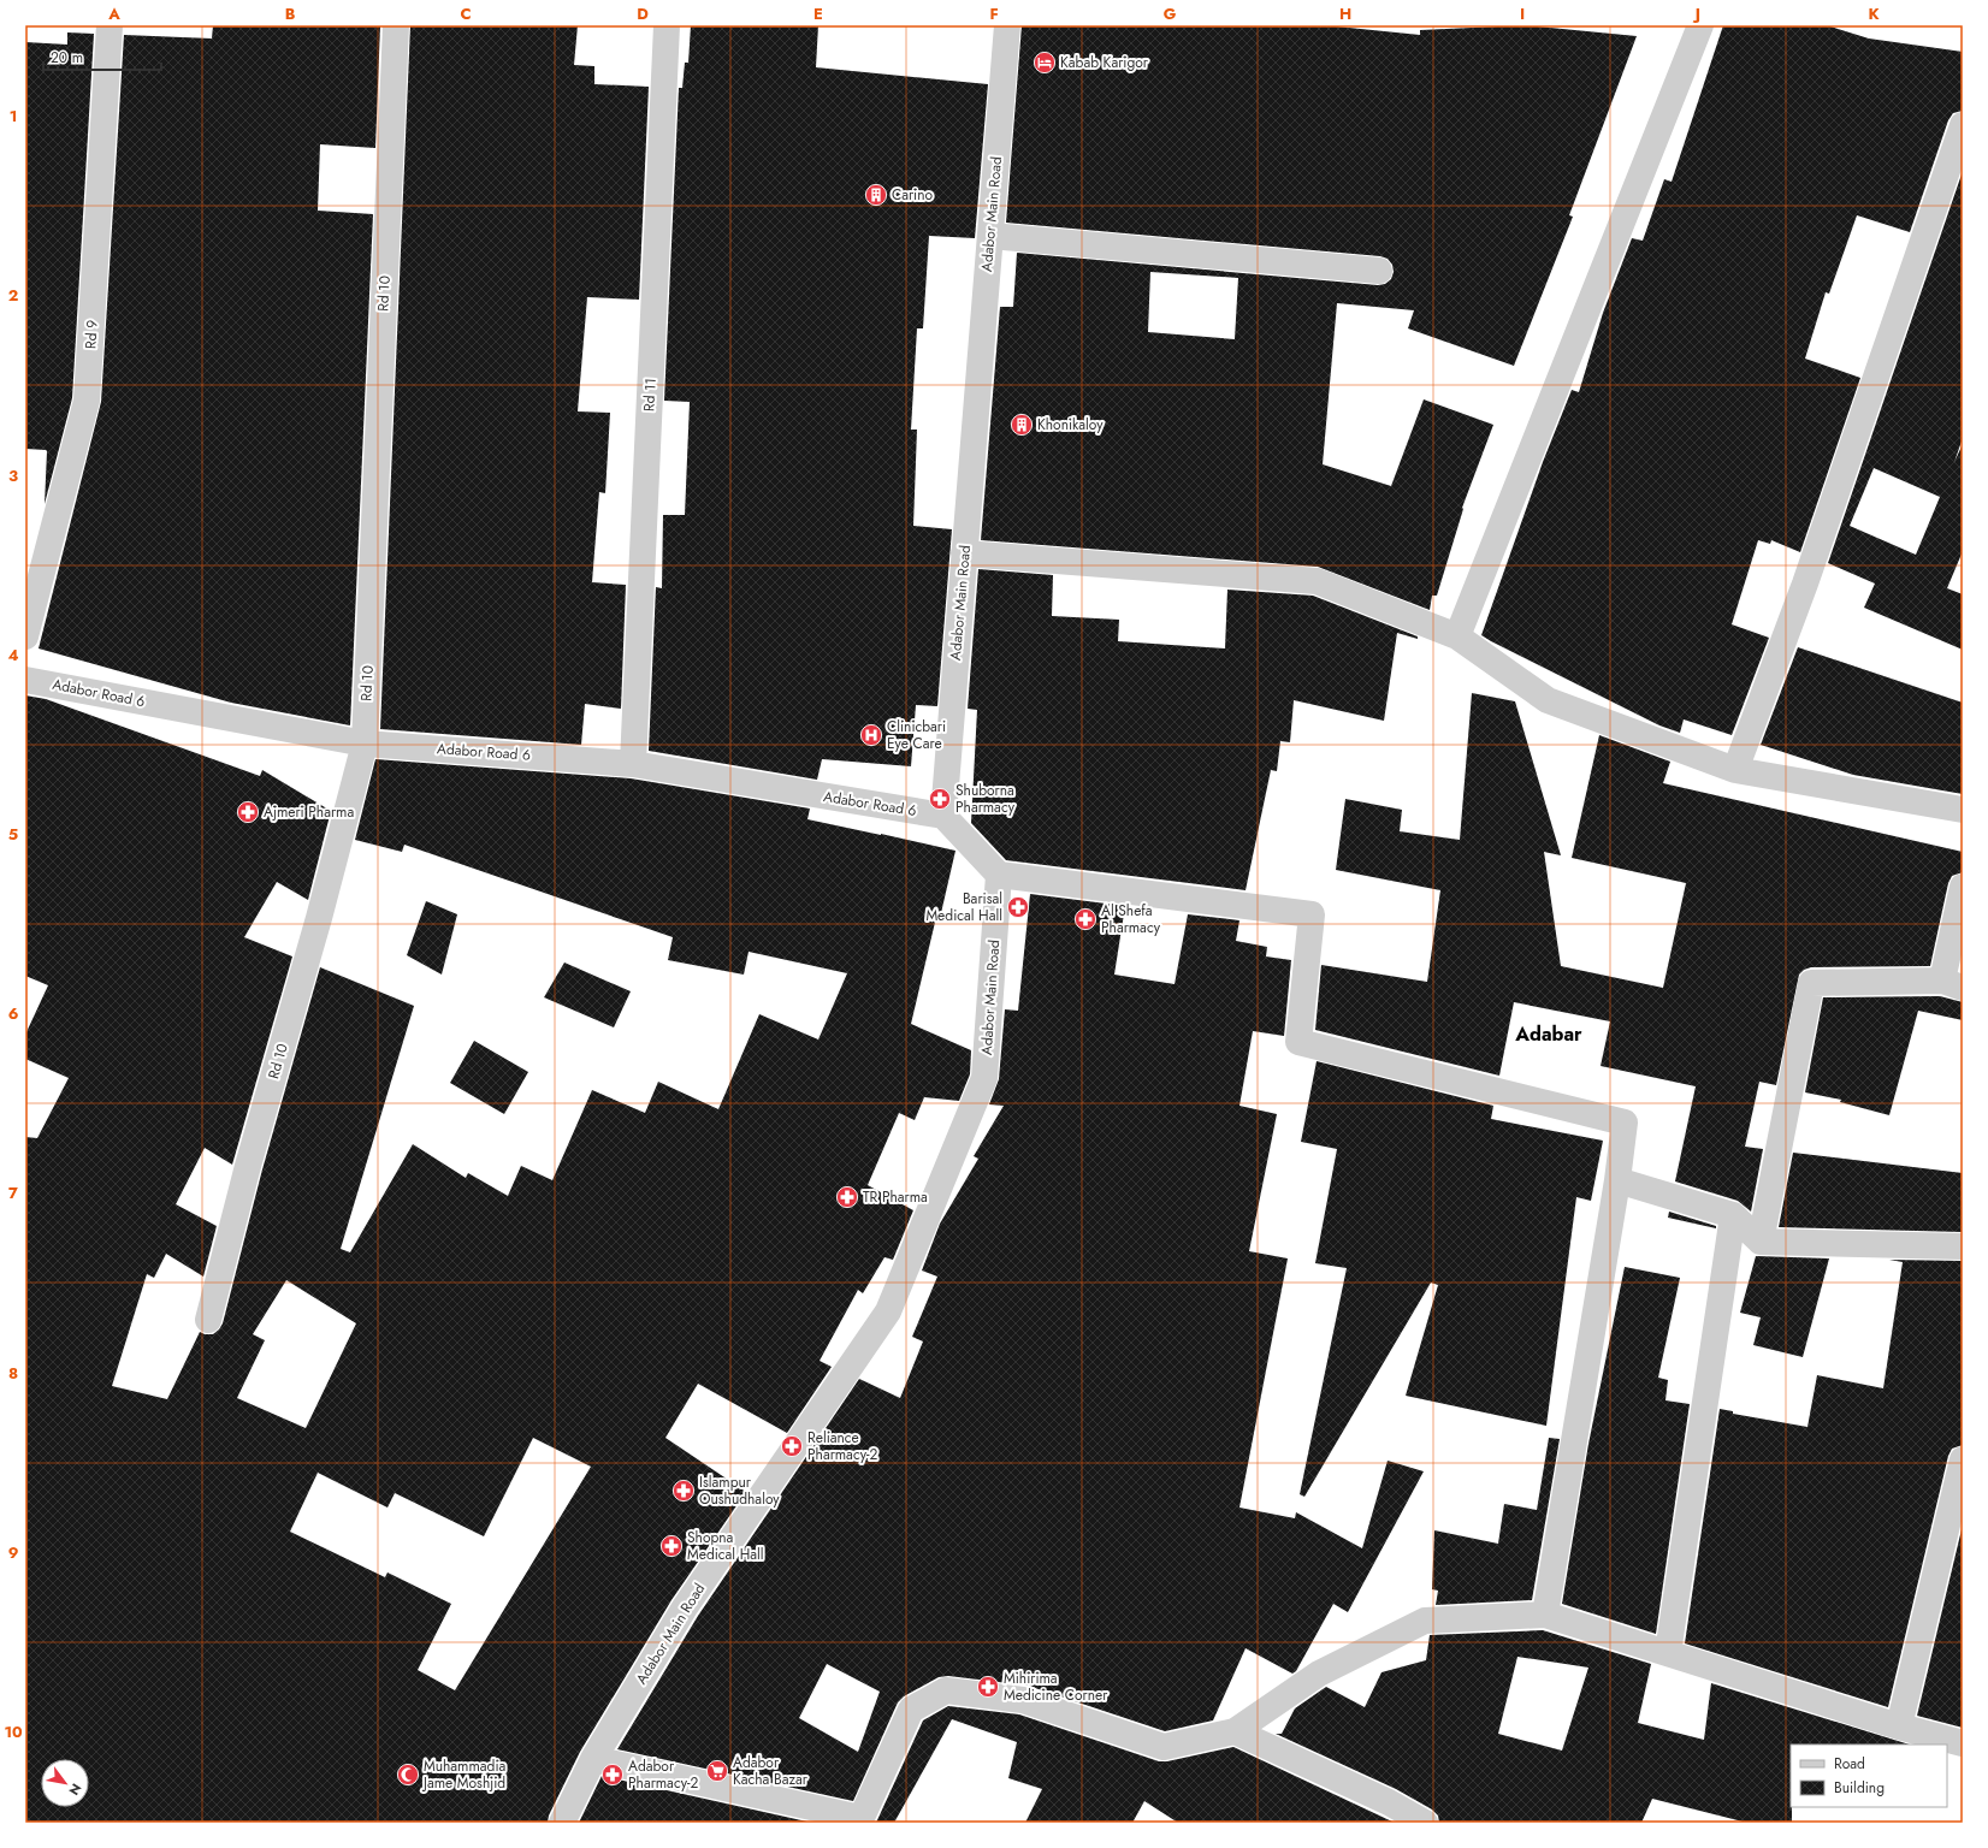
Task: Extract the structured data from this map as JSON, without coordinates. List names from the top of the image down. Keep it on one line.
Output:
{"streets":{"street":["Adabor Main Road","Rd 10","Rd 9","Rd 11","Adabor Road 6"]},"crossings":[["Adabor Main Road","Adabor Road 6"],["Rd 10","Adabor Road 6"],["Rd 11","Adabor Road 6"]],"districts":["Adabar"],"places":{"hotel":["Kabab Karigor"],"building":["Carino","Khonikaloy"],"hospital":["Clinicbari Eye Care"],"pharmacy":["Shuborna Pharmacy","Ajmeri Pharma","Barisal Medical Hall","Al Shefa Pharmacy","TR Pharma","Reliance Pharmacy-2","Islampur Oushudhaloy","Shopna Medical Hall","Mihirima Medicine Corner","Adabor Pharmacy-2"],"supermarket":["Adabor Kacha Bazar"],"mosque":["Muhammadia Jame Moshjid"]},"legend":["Road","Building"],"scale_bar":"20 m","north":"bottom right","grid":{"columns":["A","B","C","D","E","F","G","H","I","J","K"],"rows":["1","2","3","4","5","6","7","8","9","10"]}}
